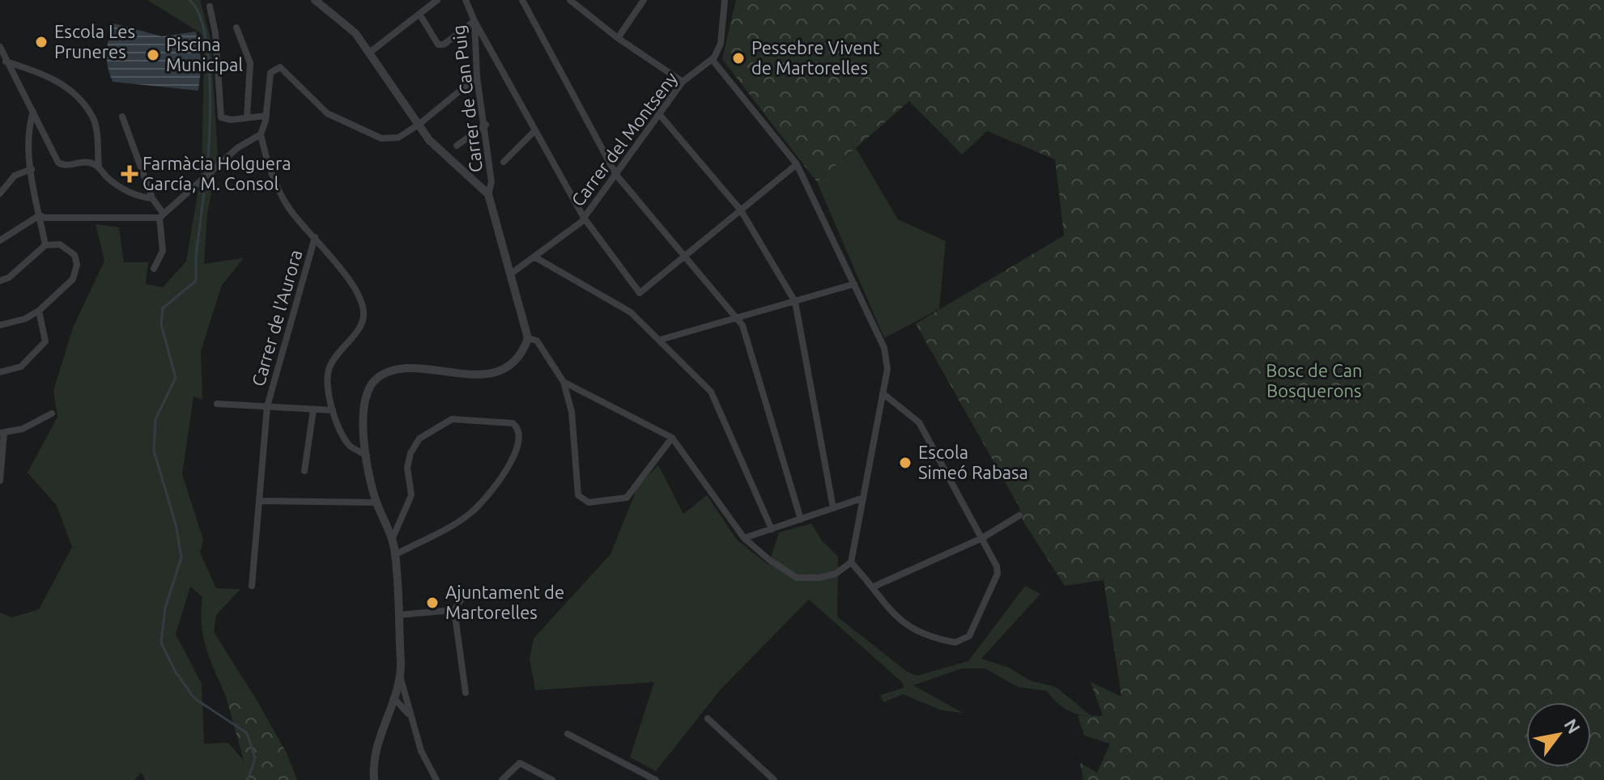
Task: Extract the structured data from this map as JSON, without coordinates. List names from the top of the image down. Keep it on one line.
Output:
{"streets":{"street":["Carrer de Can Puig","Carrer del Montseny","Carrer de l'Aurora"]},"parks":["Bosc de Can Bosquerons"],"places":{"other":["Escola Les Pruneres","Piscina Municipal","Pessebre Vivent de Martorelles","Escola Simeó Rabasa","Ajuntament de Martorelles"],"health":["Farmàcia Holguera García, M. Consol"]},"north":"top right"}
